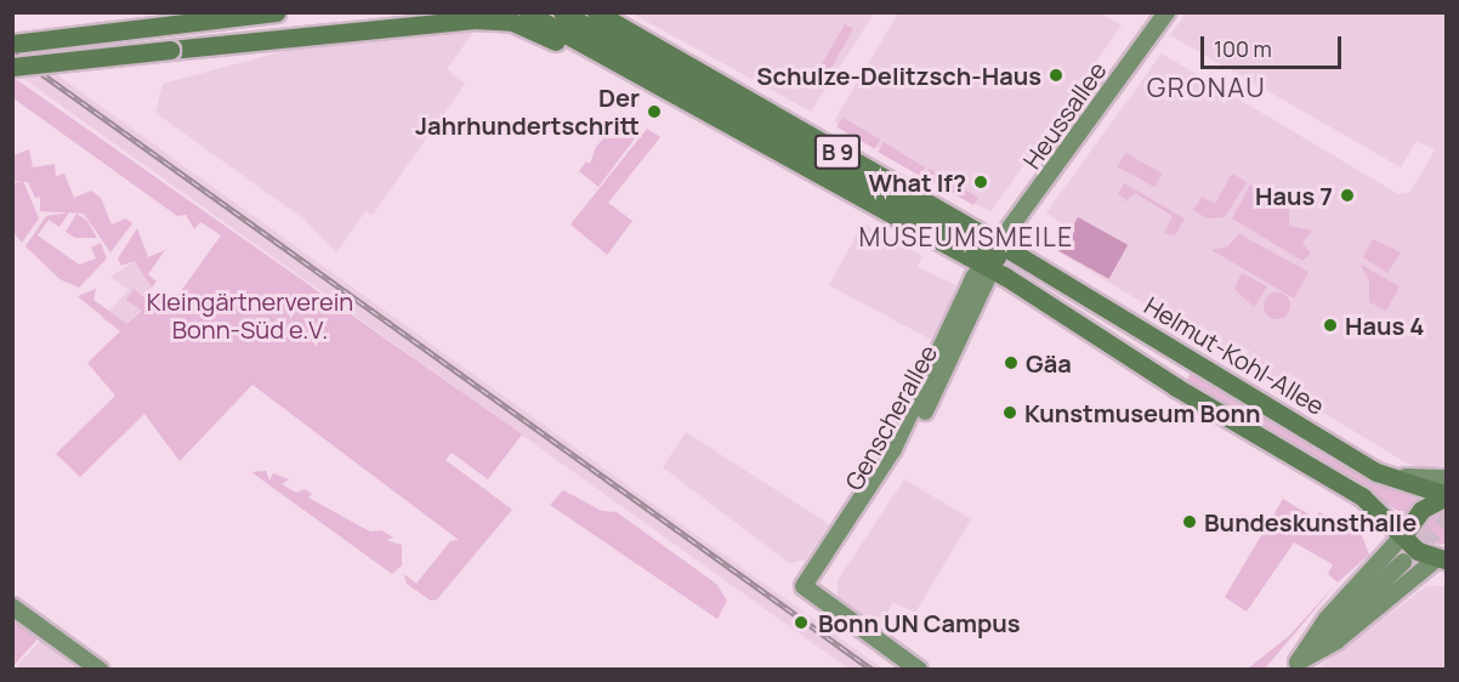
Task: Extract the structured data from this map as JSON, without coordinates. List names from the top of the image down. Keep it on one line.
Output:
{"streets":{"main road":["B 9","Helmut-Kohl-Allee"],"street":["Heussallee","Genscherallee"]},"crossings":[["Heussallee","B 9"],["Heussallee","Helmut-Kohl-Allee"],["Heussallee","Genscherallee"],["B 9","Helmut-Kohl-Allee"],["B 9","Genscherallee"],["Helmut-Kohl-Allee","Genscherallee"]],"districts":["GRONAU","MUSEUMSMEILE"],"parks":["Kleingärtnerverein Bonn-Süd e.V."],"places":["Schulze-Delitzsch-Haus","Der Jahrhundertschritt","What If?","Haus 7","Haus 4","Gäa","Kunstmuseum Bonn","Bundeskunsthalle","Bonn UN Campus"],"scale_bar":"100 m"}
